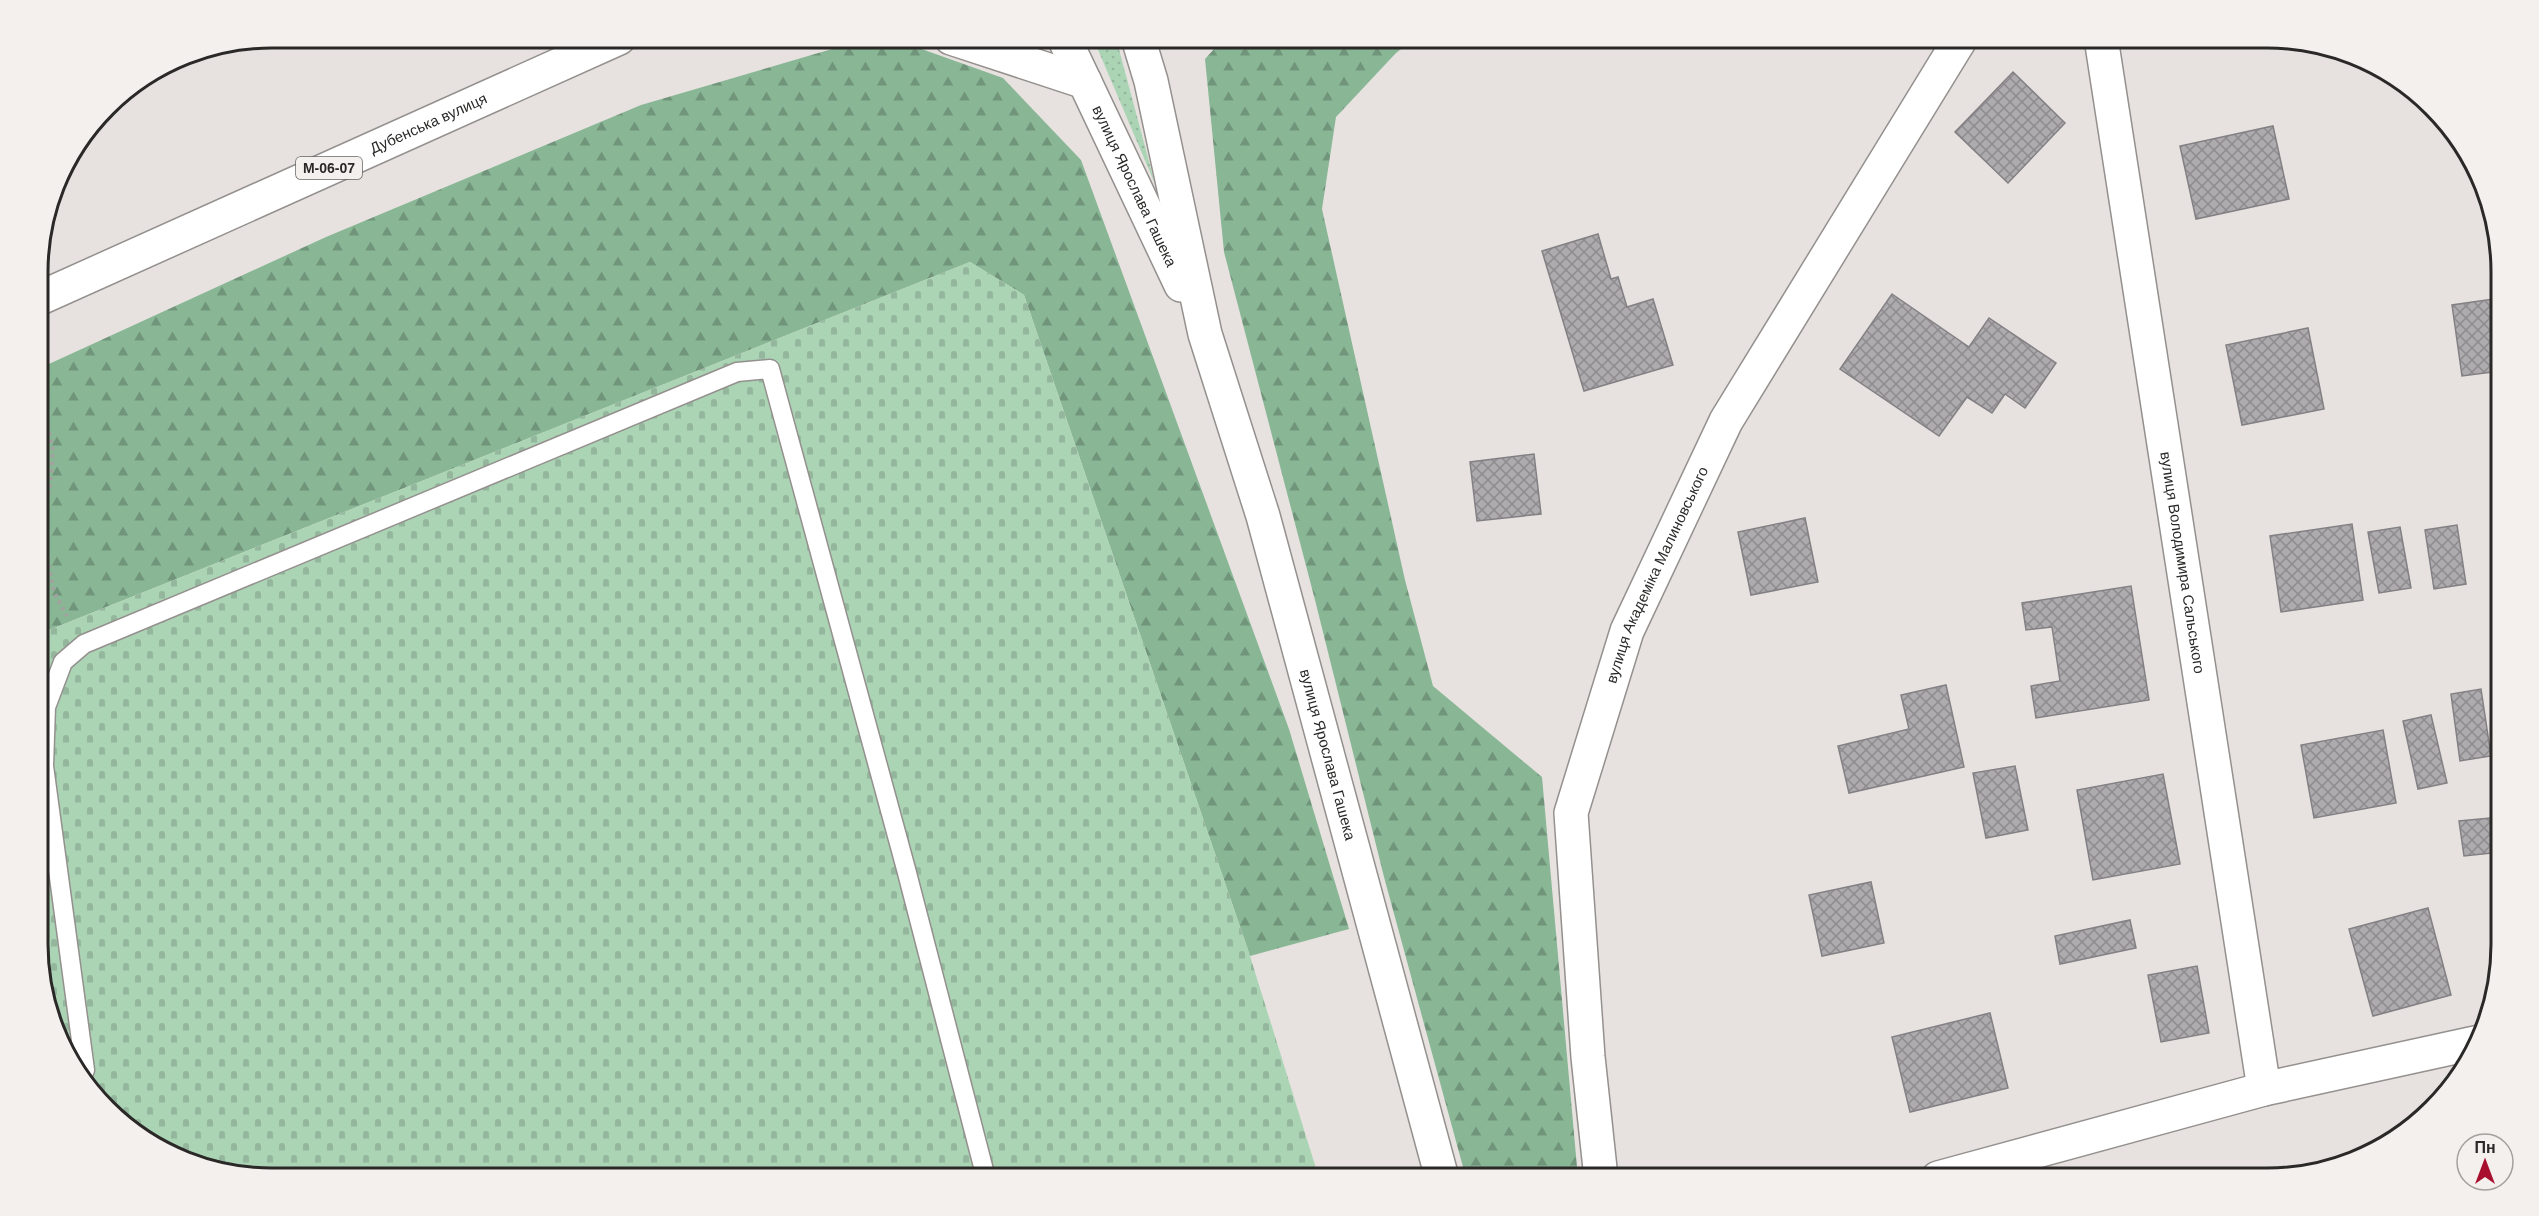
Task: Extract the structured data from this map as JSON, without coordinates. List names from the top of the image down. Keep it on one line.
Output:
{"streets":{"street":["Дубенська вулиця","М-06-07","вулиця Ярослава Гашека","вулиця Володимира Сальського","вулиця Академіка Малиновського"]},"north":"top"}
